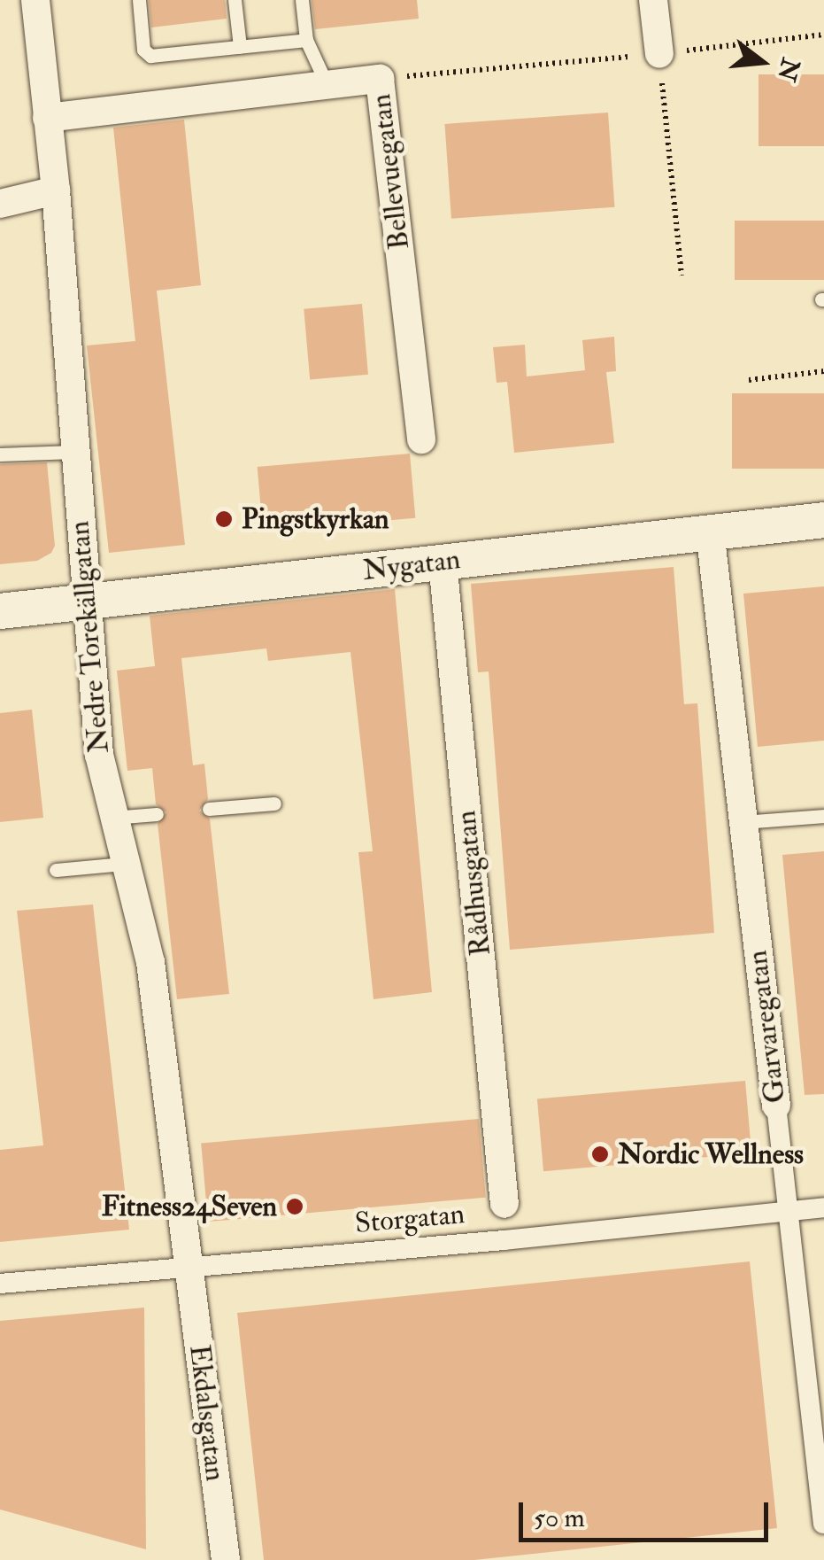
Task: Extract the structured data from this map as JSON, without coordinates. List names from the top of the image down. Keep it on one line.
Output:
{"streets":{"street":["Bellevuegatan","Nygatan","Nedre Torekällgatan","Rådhusgatan","Garvaregatan","Storgatan","Ekdalsgatan"]},"crossings":[["Bellevuegatan","Nedre Torekällgatan"],["Nygatan","Nedre Torekällgatan"],["Nygatan","Rådhusgatan"],["Nygatan","Garvaregatan"],["Nedre Torekällgatan","Storgatan"],["Nedre Torekällgatan","Ekdalsgatan"],["Garvaregatan","Storgatan"],["Storgatan","Ekdalsgatan"]],"places":["Pingstkyrkan","Nordic Wellness","Fitness24Seven"],"scale_bar":"50 m","north":"right"}
